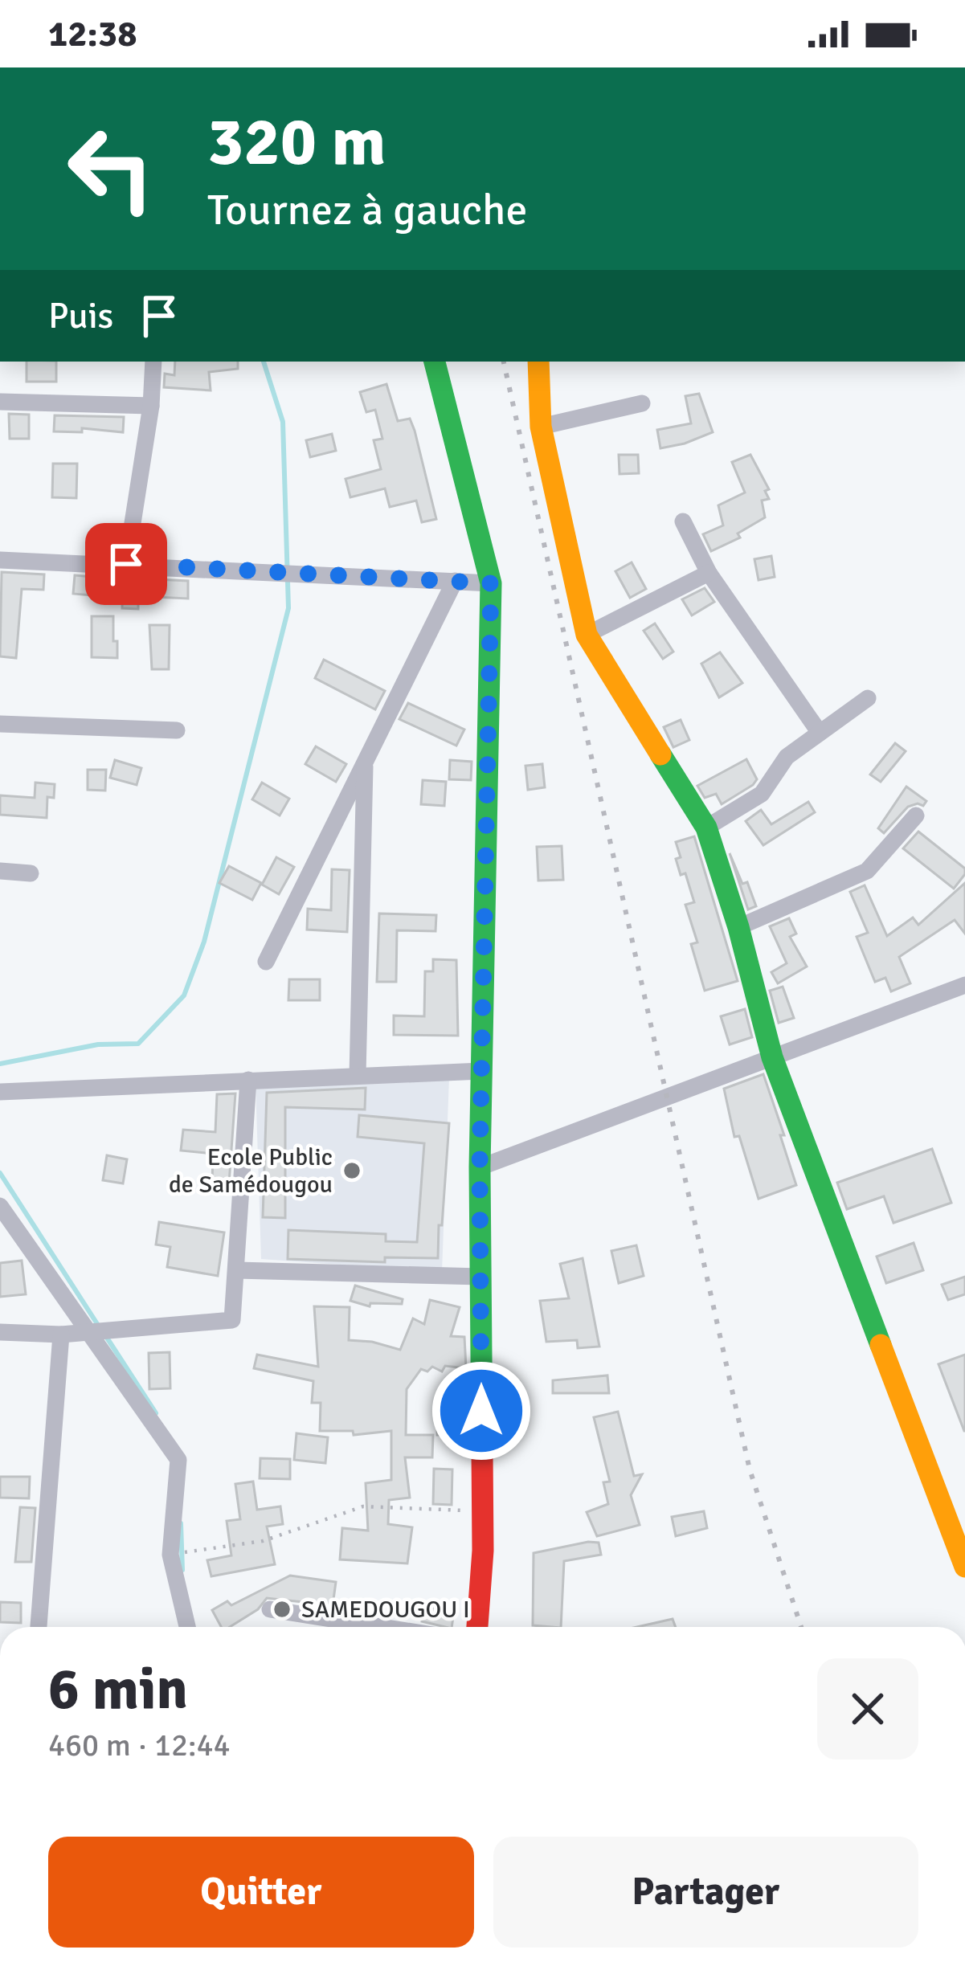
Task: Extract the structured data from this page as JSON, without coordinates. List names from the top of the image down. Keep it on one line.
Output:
{"places":["Ecole Public de Samédougou","SAMEDOUGOU I"],"page":{"status":"12:38","turn":["320 m","Tournez à gauche"],"then":"Puis","heading":["6 min","460 m · 12:44"],"buttons":["Quitter","Partager"]}}
